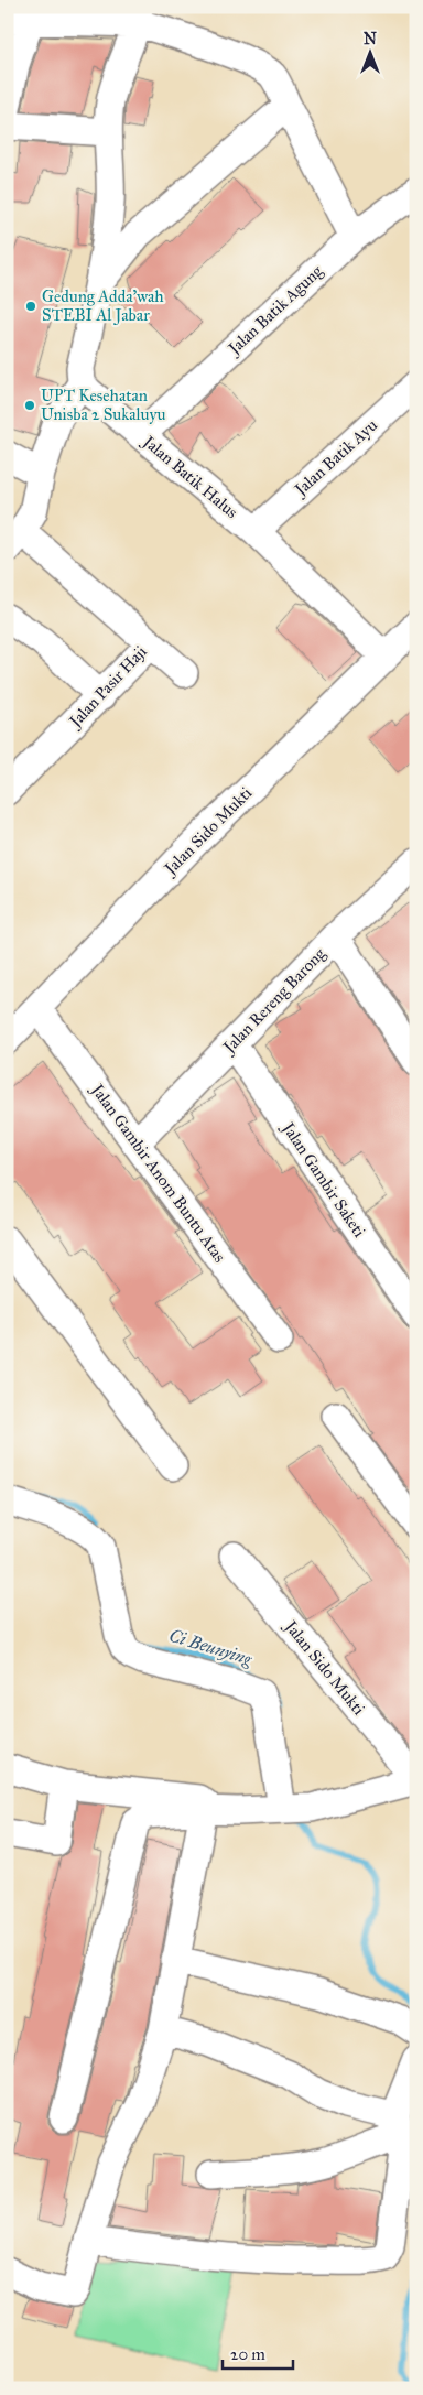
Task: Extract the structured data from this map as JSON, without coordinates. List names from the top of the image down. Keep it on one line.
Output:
{"streets":{"street":["Jalan Batik Agung","Jalan Batik Ayu","Jalan Batik Halus","Jalan Pasir Haji","Jalan Sido Mukti","Jalan Rereng Barong","Jalan Gambir Anom Buntu Atas","Jalan Gambir Saketi"]},"crossings":[["Jalan Batik Agung","Jalan Batik Halus"],["Jalan Batik Ayu","Jalan Batik Halus"],["Jalan Batik Halus","Jalan Sido Mukti"],["Jalan Sido Mukti","Jalan Gambir Anom Buntu Atas"],["Jalan Rereng Barong","Jalan Gambir Anom Buntu Atas"],["Jalan Rereng Barong","Jalan Gambir Saketi"]],"water":["Ci Beunying"],"places":["Gedung Adda'wah STEBI Al Jabar","UPT Kesehatan Unisba 2 Sukaluyu"],"scale_bar":"20 m","north":"top"}
